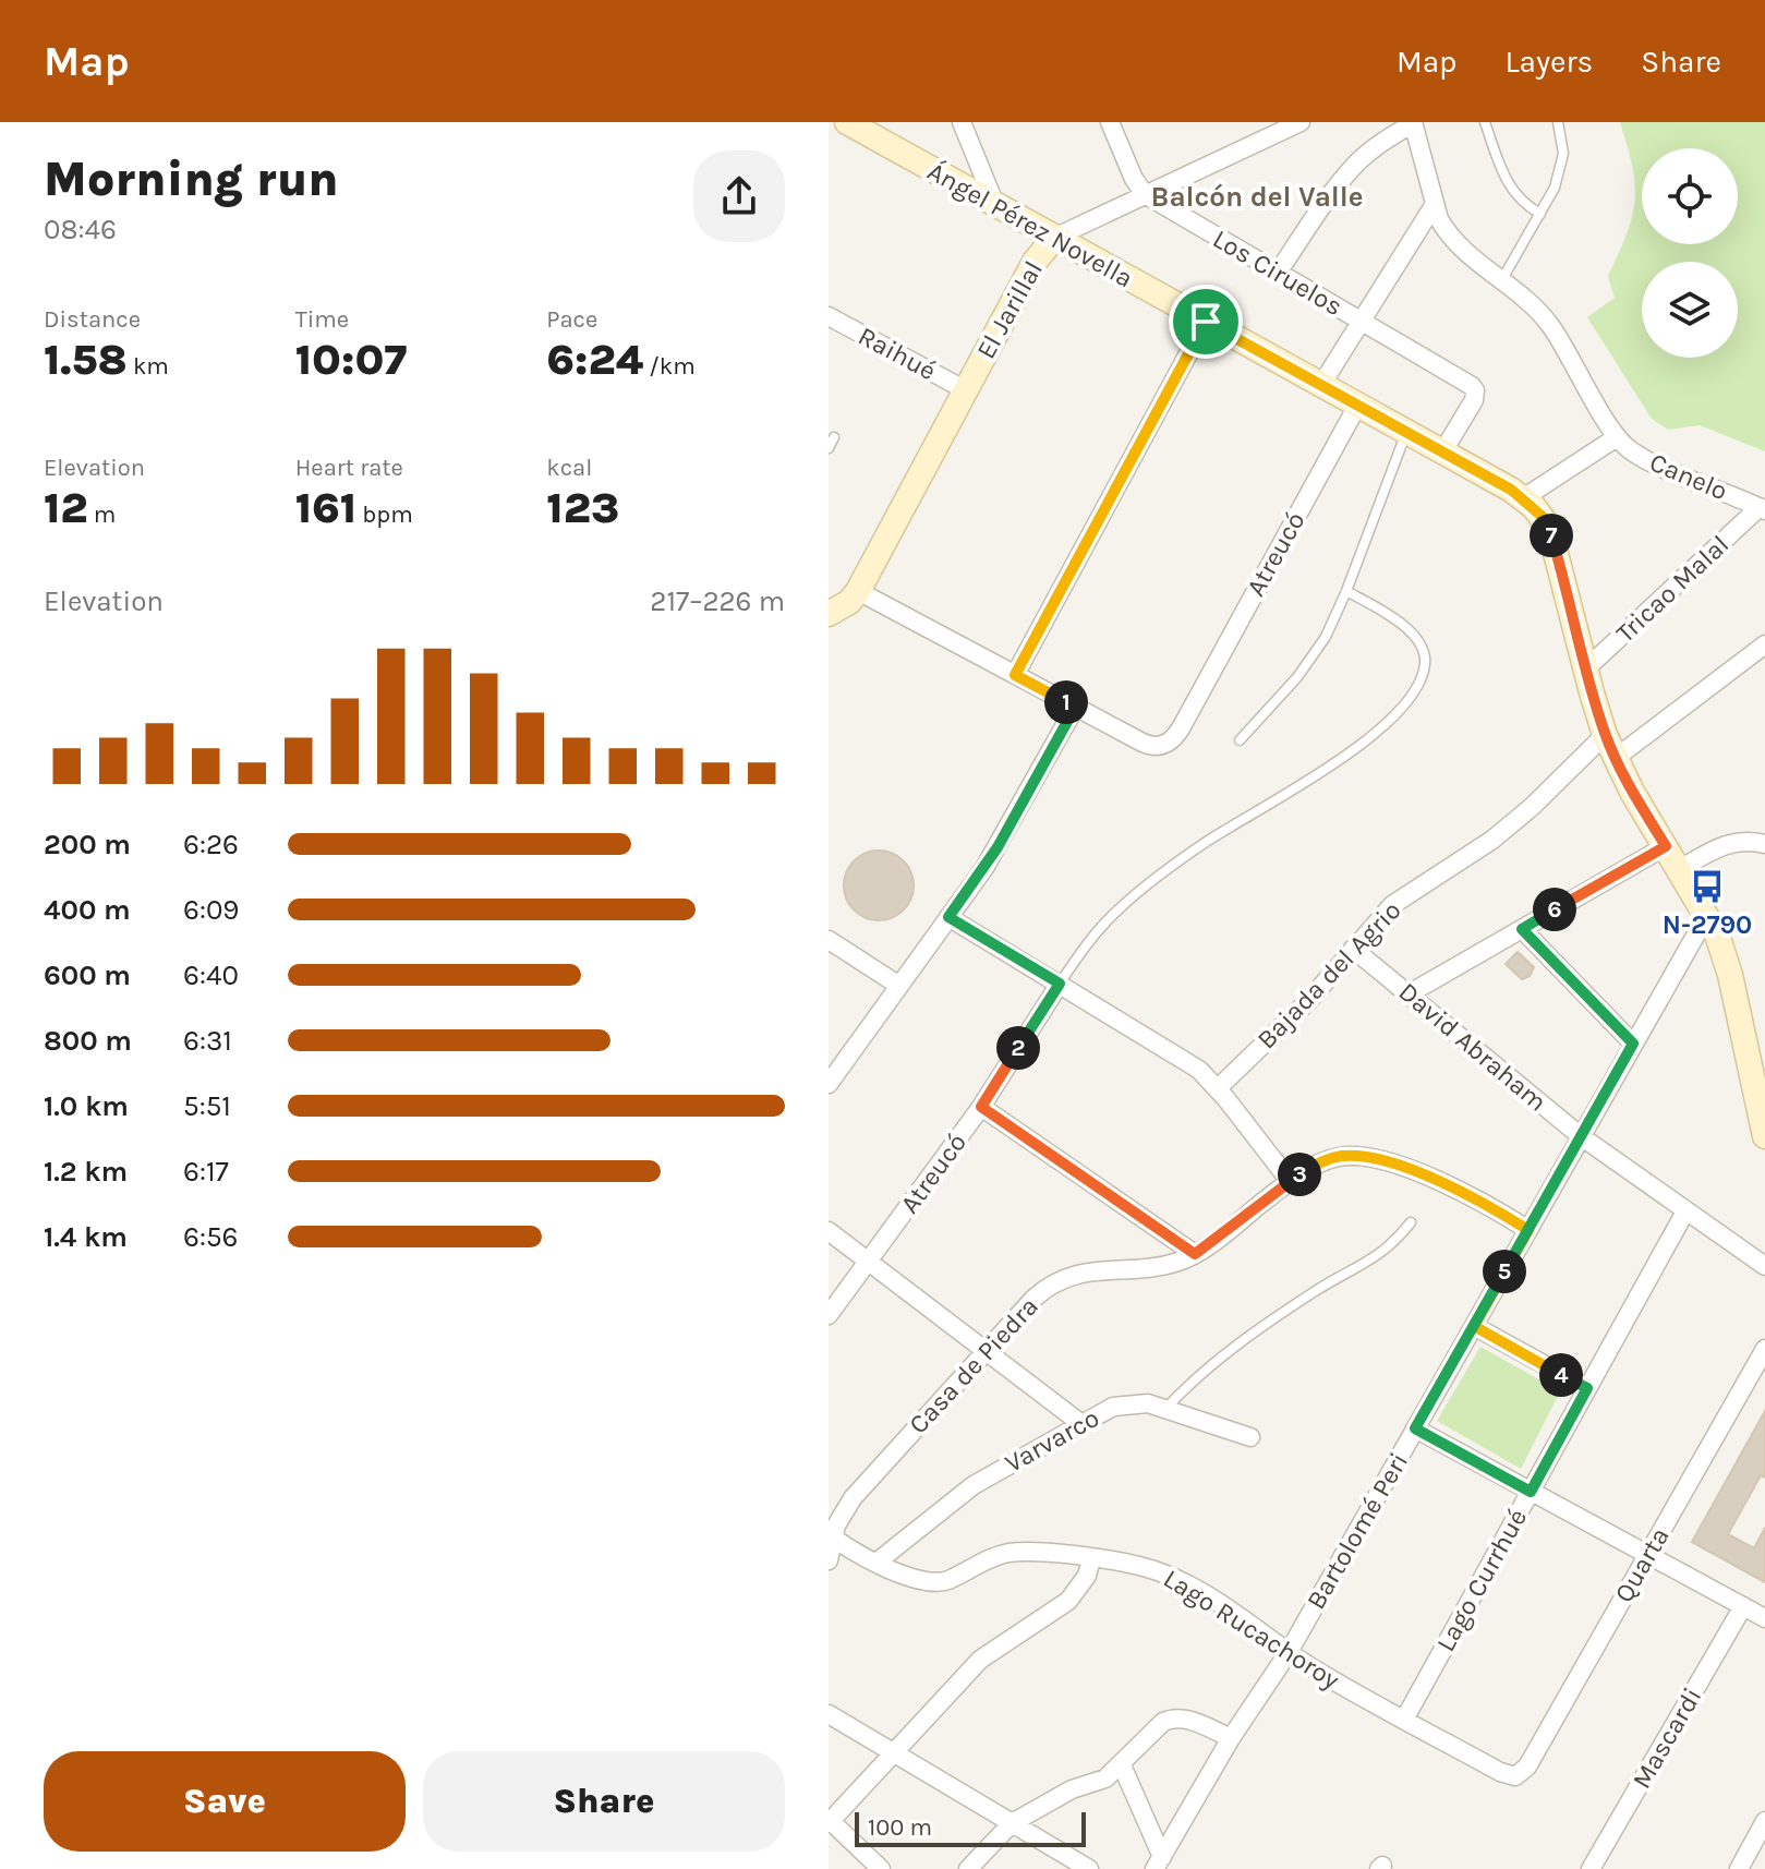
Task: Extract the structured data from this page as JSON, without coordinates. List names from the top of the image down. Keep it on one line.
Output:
{"streets":{"main road":["Ángel Pérez Novella","El Jarillal"],"street":["Los Ciruelos","Raihué","Canelo","Atreucó","Tricao Malal","Bajada del Agrio","David Abraham","Casa de Piedra","Varvarco","Bartolomé Peri","Quarta","Lago Currhué","Lago Rucachoroy","Mascardi"]},"crossings":[["Ángel Pérez Novella","Los Ciruelos"],["Ángel Pérez Novella","El Jarillal"],["Ángel Pérez Novella","Atreucó"],["Ángel Pérez Novella","Tricao Malal"],["Ángel Pérez Novella","Bajada del Agrio"],["Ángel Pérez Novella","Bartolomé Peri"],["Los Ciruelos","El Jarillal"],["El Jarillal","Raihué"],["Canelo","Tricao Malal"],["Bajada del Agrio","David Abraham"],["David Abraham","Bartolomé Peri"],["David Abraham","Lago Currhué"],["Casa de Piedra","Bartolomé Peri"],["Casa de Piedra","Lago Rucachoroy"],["Varvarco","Lago Rucachoroy"],["Bartolomé Peri","Lago Rucachoroy"],["Quarta","Lago Rucachoroy"],["Lago Currhué","Lago Rucachoroy"]],"districts":["Balcón del Valle"],"places":{"bus stop":["N-2790"]},"scale_bar":"100 m","page":{"header":"Map","nav":["Map","Layers","Share"],"heading":["Morning run","08:46"],"stats":[["Distance","1.58 km"],["Time","10:07"],["Pace","6:24 /km"],["Elevation","12 m"],["Heart rate","161 bpm"],["kcal","123"]],"pins":["7","1","6","2","3","5","4"],"chart":["Elevation","217–226 m"],"list":[{"name":"200 m","note":"6:26"},{"name":"400 m","note":"6:09"},{"name":"600 m","note":"6:40"},{"name":"800 m","note":"6:31"},{"name":"1.0 km","note":"5:51"},{"name":"1.2 km","note":"6:17"},{"name":"1.4 km","note":"6:56"}],"buttons":["Save","Share"],"scale":"100 m"}}
